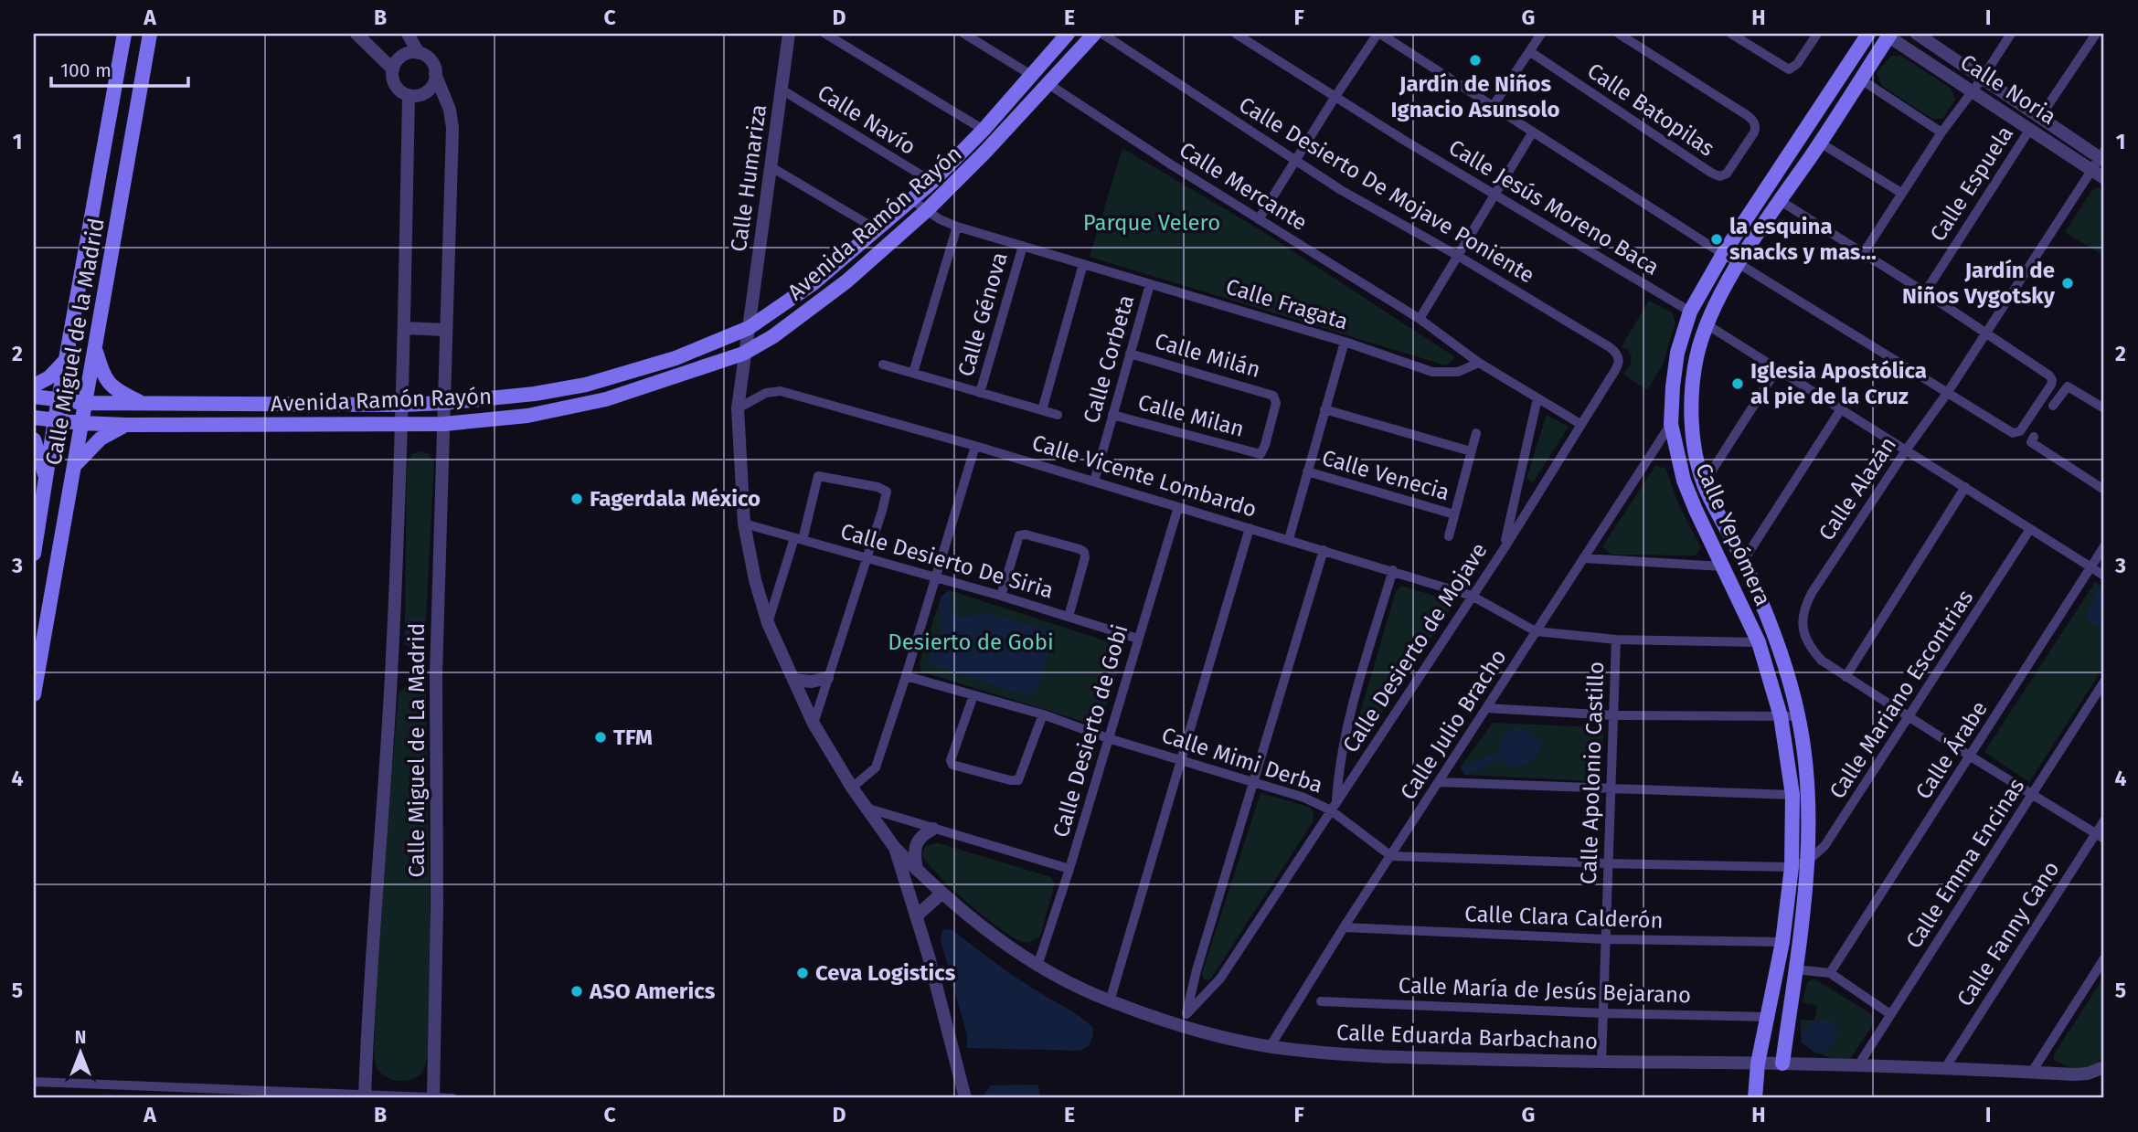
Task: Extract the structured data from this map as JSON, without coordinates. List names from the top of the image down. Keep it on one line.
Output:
{"streets":{"main road":["Avenida Ramón Rayón","Calle Miguel de la Madrid","Calle Yepómera"],"street":["Calle Noria","Calle Batopilas","Calle Navío","Calle Humariza","Calle Espuela","Calle Mercante","Calle Desierto De Mojave Poniente","Calle Jesús Moreno Baca","Calle Fragata","Calle Génova","Calle Milán","Calle Corbeta","Calle Milan","Calle Venecia","Calle Vicente Lombardo","Calle Alazán","Calle Desierto De Siria","Calle Desierto de Mojave","Calle Mariano Escontrias","Calle Julio Bracho","Calle Desierto de Gobi","Calle Miguel de La Madrid","Calle Árabe","Calle Mimi Derba","Calle Apolonio Castillo","Calle Emma Encinas","Calle Clara Calderón","Calle Fanny Cano","Calle María de Jesús Bejarano","Calle Eduarda Barbachano"]},"crossings":[["Calle Noria","Calle Espuela"],["Calle Noria","Calle Alazán"],["Calle Noria","Calle Yepómera"],["Calle Navío","Calle Humariza"],["Calle Navío","Avenida Ramón Rayón"],["Calle Humariza","Avenida Ramón Rayón"],["Calle Humariza","Calle Vicente Lombardo"],["Calle Humariza","Calle Desierto De Siria"],["Calle Humariza","Calle Eduarda Barbachano"],["Calle Mercante","Calle Desierto De Mojave Poniente"],["Calle Mercante","Avenida Ramón Rayón"],["Calle Mercante","Calle Fragata"],["Calle Mercante","Calle Desierto de Mojave"],["Calle Desierto De Mojave Poniente","Calle Desierto de Mojave"],["Calle Jesús Moreno Baca","Calle Yepómera"],["Avenida Ramón Rayón","Calle Fragata"],["Avenida Ramón Rayón","Calle Miguel de la Madrid"],["Avenida Ramón Rayón","Calle Miguel de La Madrid"],["Calle Fragata","Calle Génova"],["Calle Fragata","Calle Corbeta"],["Calle Milán","Calle Corbeta"],["Calle Milán","Calle Milan"],["Calle Corbeta","Calle Milan"],["Calle Corbeta","Calle Vicente Lombardo"],["Calle Vicente Lombardo","Calle Desierto De Siria"],["Calle Vicente Lombardo","Calle Desierto de Mojave"],["Calle Vicente Lombardo","Calle Julio Bracho"],["Calle Vicente Lombardo","Calle Desierto de Gobi"],["Calle Yepómera","Calle Mariano Escontrias"],["Calle Yepómera","Calle Julio Bracho"],["Calle Yepómera","Calle Clara Calderón"],["Calle Yepómera","Calle María de Jesús Bejarano"],["Calle Yepómera","Calle Eduarda Barbachano"],["Calle Desierto De Siria","Calle Desierto de Gobi"],["Calle Desierto De Siria","Calle Mimi Derba"],["Calle Desierto de Mojave","Calle Mimi Derba"],["Calle Desierto de Mojave","Calle Eduarda Barbachano"],["Calle Julio Bracho","Calle Mimi Derba"],["Calle Julio Bracho","Calle Clara Calderón"],["Calle Julio Bracho","Calle Eduarda Barbachano"],["Calle Desierto de Gobi","Calle Mimi Derba"],["Calle Desierto de Gobi","Calle Eduarda Barbachano"],["Calle Apolonio Castillo","Calle Clara Calderón"],["Calle Apolonio Castillo","Calle María de Jesús Bejarano"],["Calle Apolonio Castillo","Calle Eduarda Barbachano"],["Calle Emma Encinas","Calle Eduarda Barbachano"],["Calle Fanny Cano","Calle Eduarda Barbachano"]],"parks":["Parque Velero","Desierto de Gobi"],"places":["Jardín de Niños Ignacio Asunsolo","la esquina snacks y mas...","Jardín de Niños Vygotsky","Iglesia Apostólica al pie de la Cruz","Fagerdala México","TFM","Ceva Logistics","ASO Americs"],"scale_bar":"100 m","north":"top","grid":{"columns":["A","B","C","D","E","F","G","H","I"],"rows":["1","2","3","4","5"]}}
